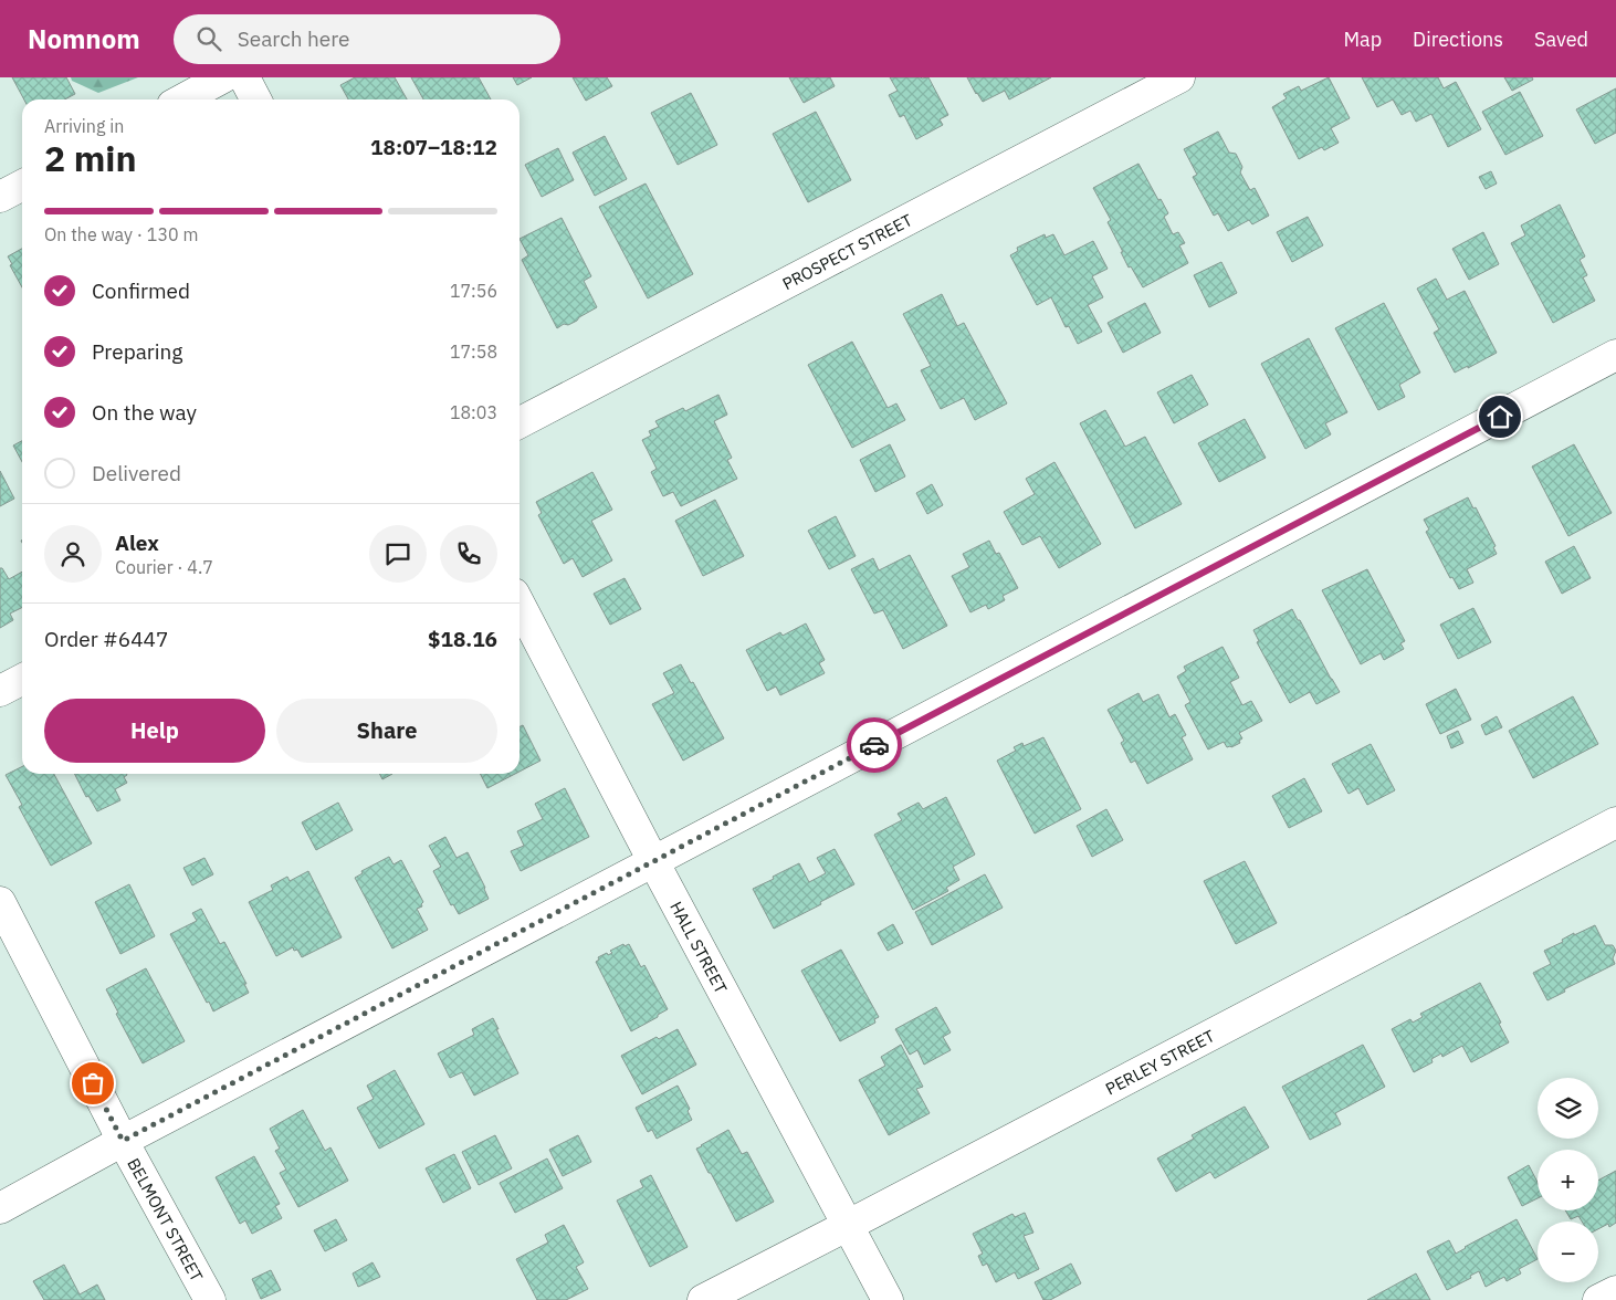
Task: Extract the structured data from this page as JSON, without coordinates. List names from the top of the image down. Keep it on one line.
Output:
{"streets":{"street":["PROSPECT STREET","HALL STREET","PERLEY STREET","BELMONT STREET"]},"crossings":[["HALL STREET","PERLEY STREET"]],"page":{"header":"Nomnom","search":"Search here","nav":["Map","Directions","Saved"],"heading":["2 min","Arriving in","18:07–18:12"],"panel":["Alex","Courier · 4.7","Order #6447","$18.16"],"bar":"On the way · 130 m","list":[["Confirmed","17:56"],["Preparing","17:58"],["On the way","18:03"],"Delivered"],"buttons":["Help","Share"],"map_buttons":["+","−"]}}
